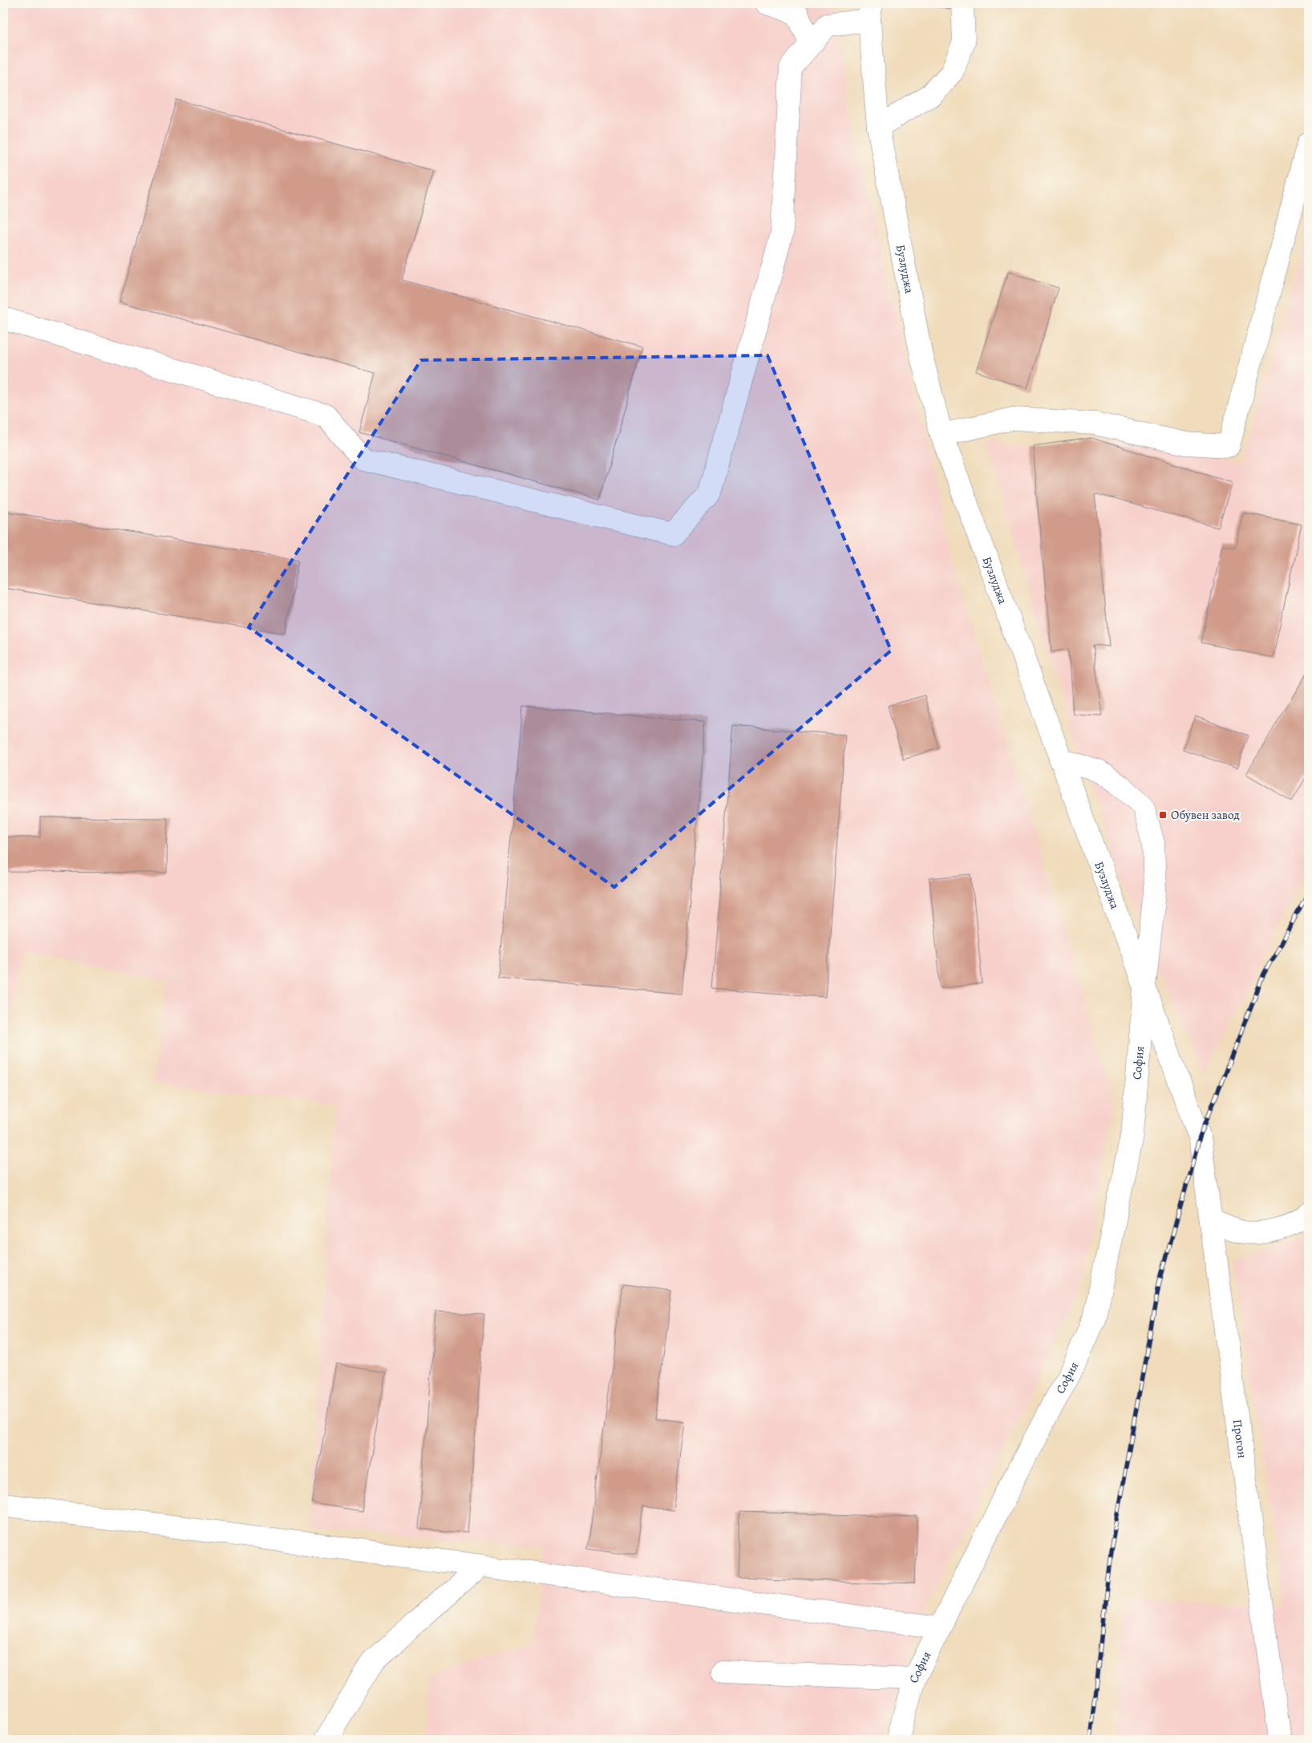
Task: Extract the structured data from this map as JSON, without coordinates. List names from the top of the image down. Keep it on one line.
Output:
{"streets":{"street":["Бузлуджа","София","Прогон"]},"crossings":[["Бузлуджа","София"],["Бузлуджа","Прогон"]],"places":{"transit":["Обувен завод"]}}
